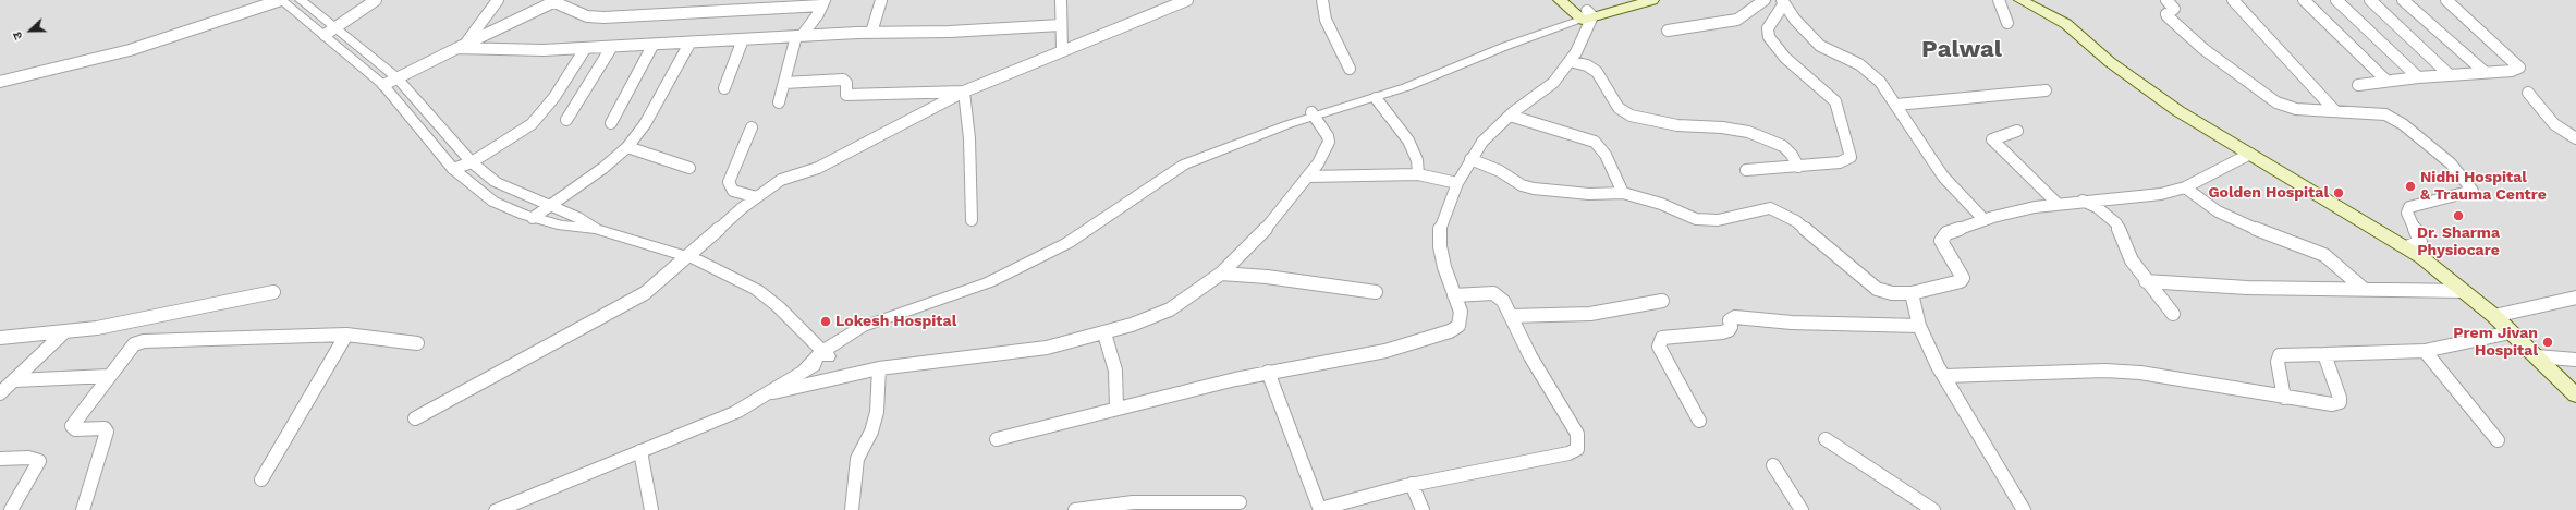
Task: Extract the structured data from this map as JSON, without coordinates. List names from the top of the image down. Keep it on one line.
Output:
{"districts":["Palwal"],"places":["Nidhi Hospital & Trauma Centre","Golden Hospital","Dr. Sharma Physiocare","Lokesh Hospital","Prem Jivan Hospital"],"north":"left"}
